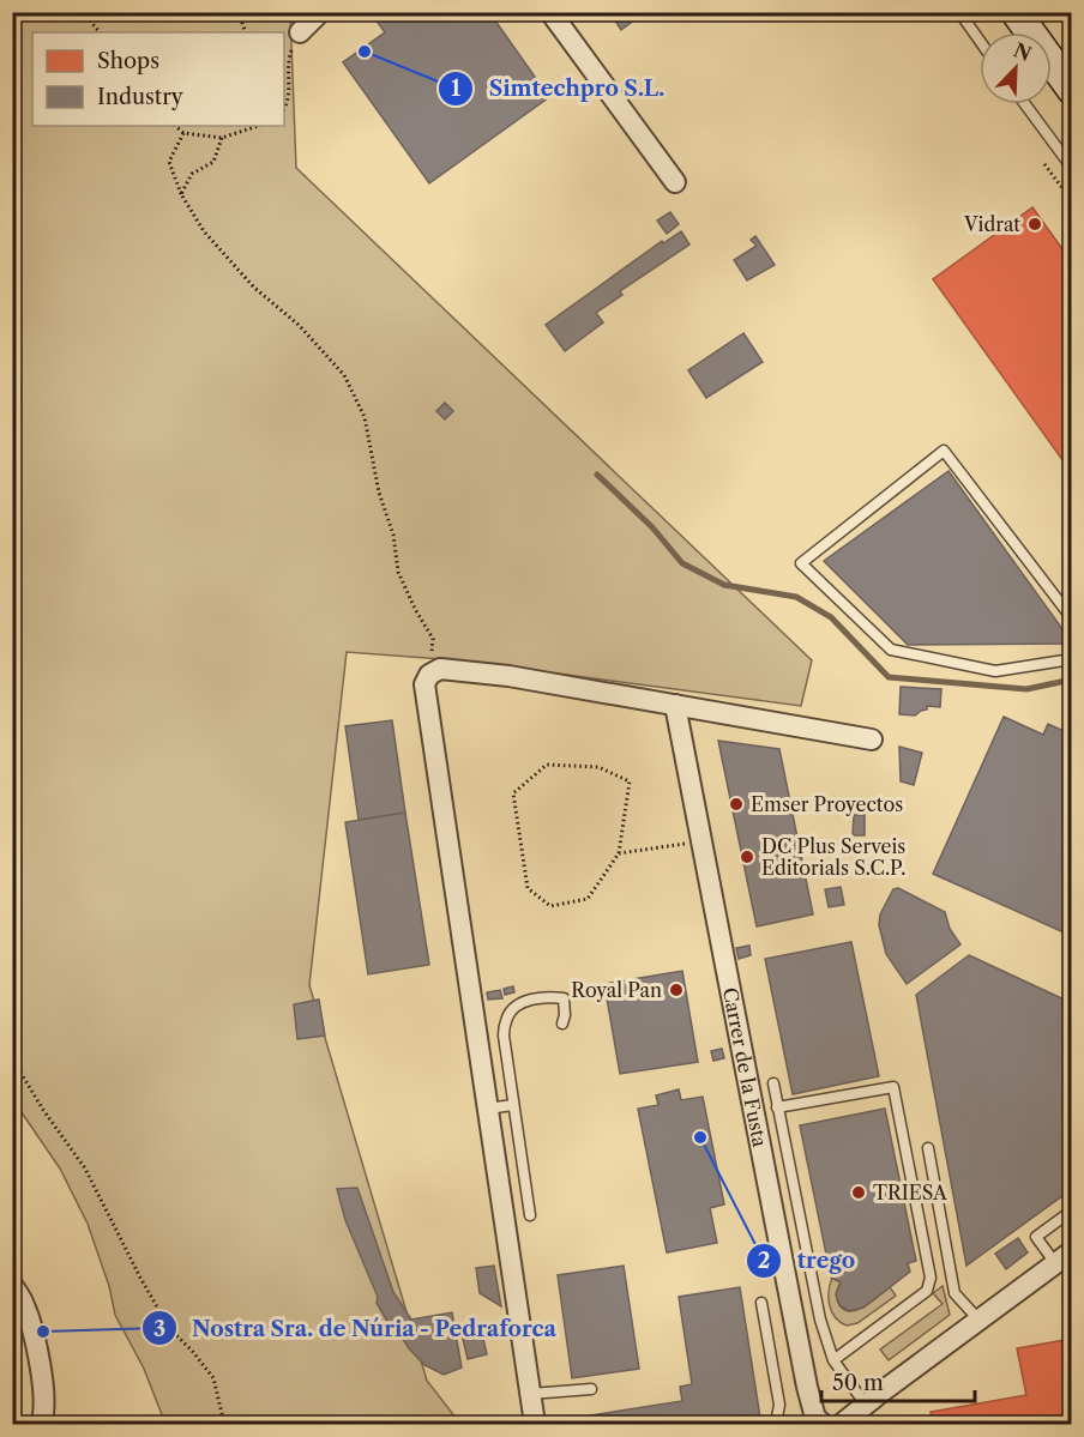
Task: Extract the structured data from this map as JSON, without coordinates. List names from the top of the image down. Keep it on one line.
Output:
{"streets":{"street":["Carrer de la Fusta"]},"places":["Simtechpro S.L.","Vidrat","Emser Proyectos","DC Plus Serveis Editorials S.C.P.","Royal Pan","trego","TRIESA","Nostra Sra. de Núria - Pedraforca"],"legend":["Shops","Industry"],"scale_bar":"50 m","north":"top right"}
